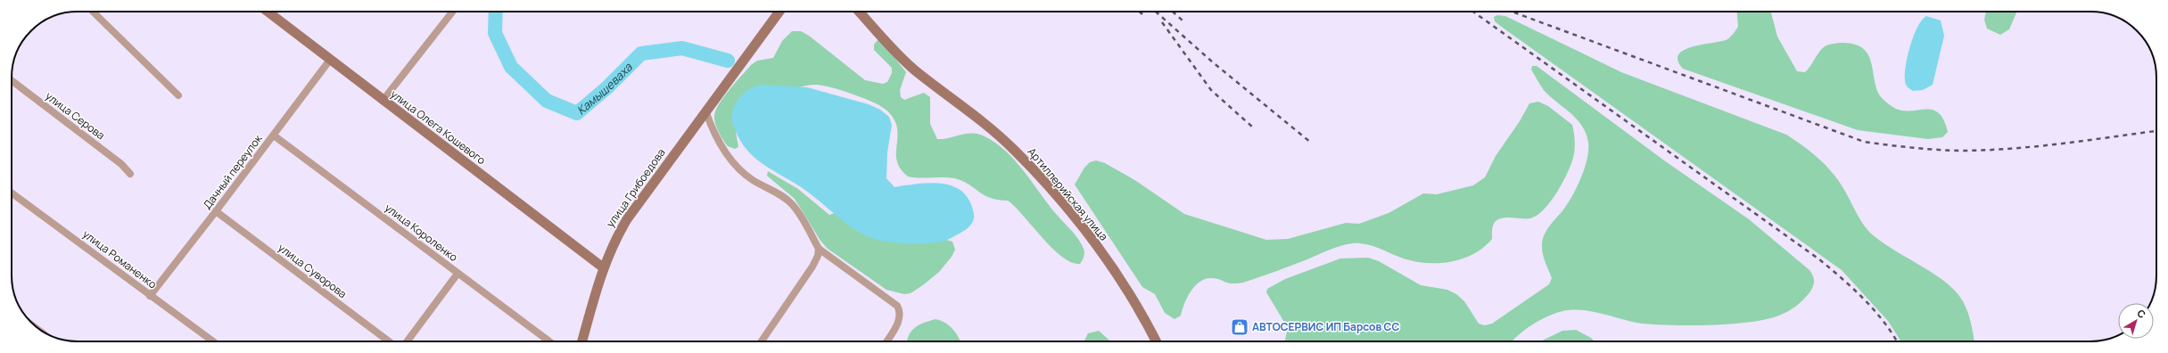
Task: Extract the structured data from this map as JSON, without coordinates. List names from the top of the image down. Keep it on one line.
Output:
{"streets":{"street":["улица Серова","улица Олега Кошевого","Дачный переулок","улица Грибоедова","Артиллерийская улица","улица Короленко","улица Романенко","улица Суворова"]},"crossings":[["улица Олега Кошевого","Дачный переулок"],["улица Олега Кошевого","улица Грибоедова"],["Дачный переулок","улица Короленко"],["Дачный переулок","улица Романенко"],["Дачный переулок","улица Суворова"]],"water":["Камышеваха"],"places":{"shop":["АВТОСЕРВИС ИП Барсов СС"]},"north":"top right"}
